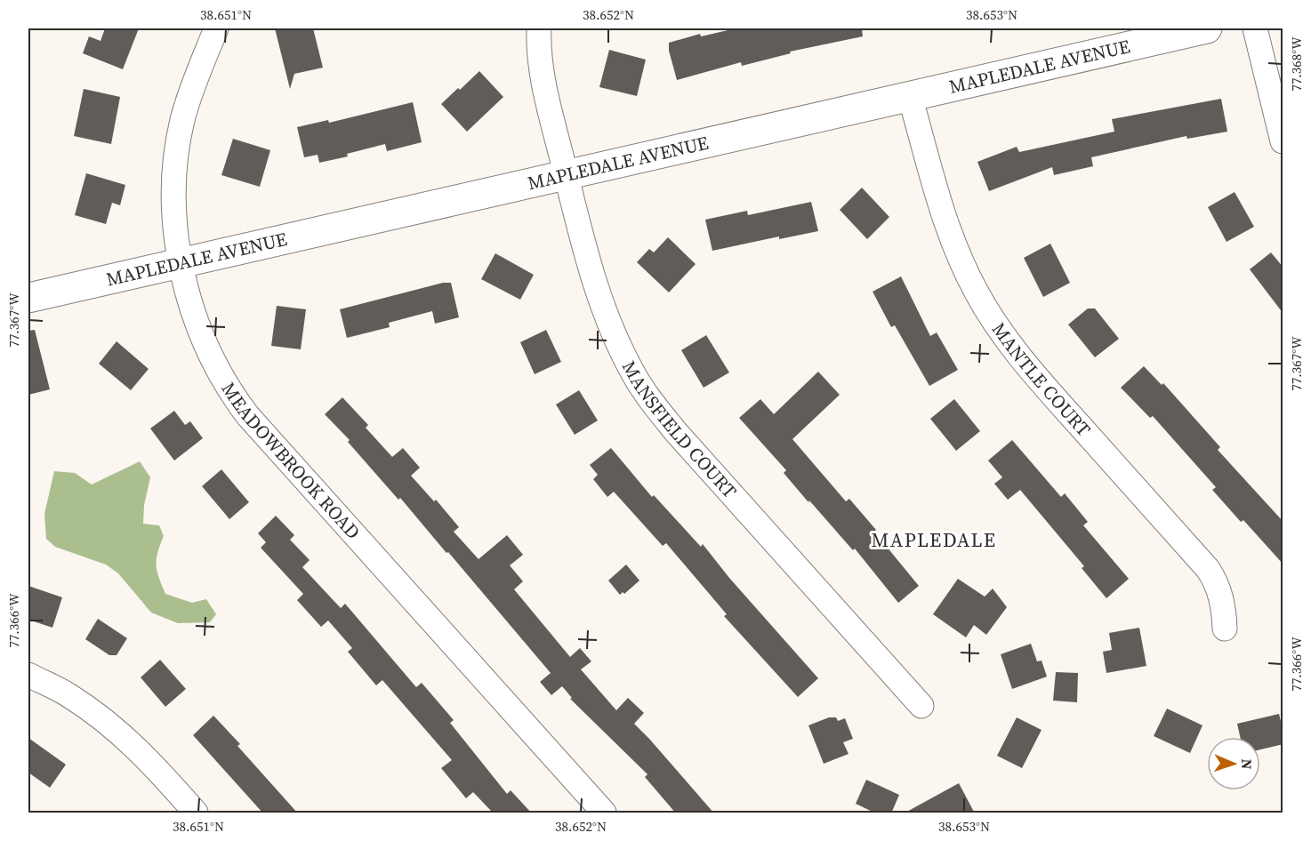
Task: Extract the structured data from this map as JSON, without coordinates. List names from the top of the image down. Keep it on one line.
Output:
{"streets":{"street":["MAPLEDALE AVENUE","MANTLE COURT","MANSFIELD COURT","MEADOWBROOK ROAD"]},"crossings":[["MAPLEDALE AVENUE","MANTLE COURT"],["MAPLEDALE AVENUE","MANSFIELD COURT"],["MAPLEDALE AVENUE","MEADOWBROOK ROAD"]],"districts":["MAPLEDALE"],"north":"right","coordinates":["38.651°N","38.652°N","38.653°N","77.368°W","77.367°W","77.366°W"]}
